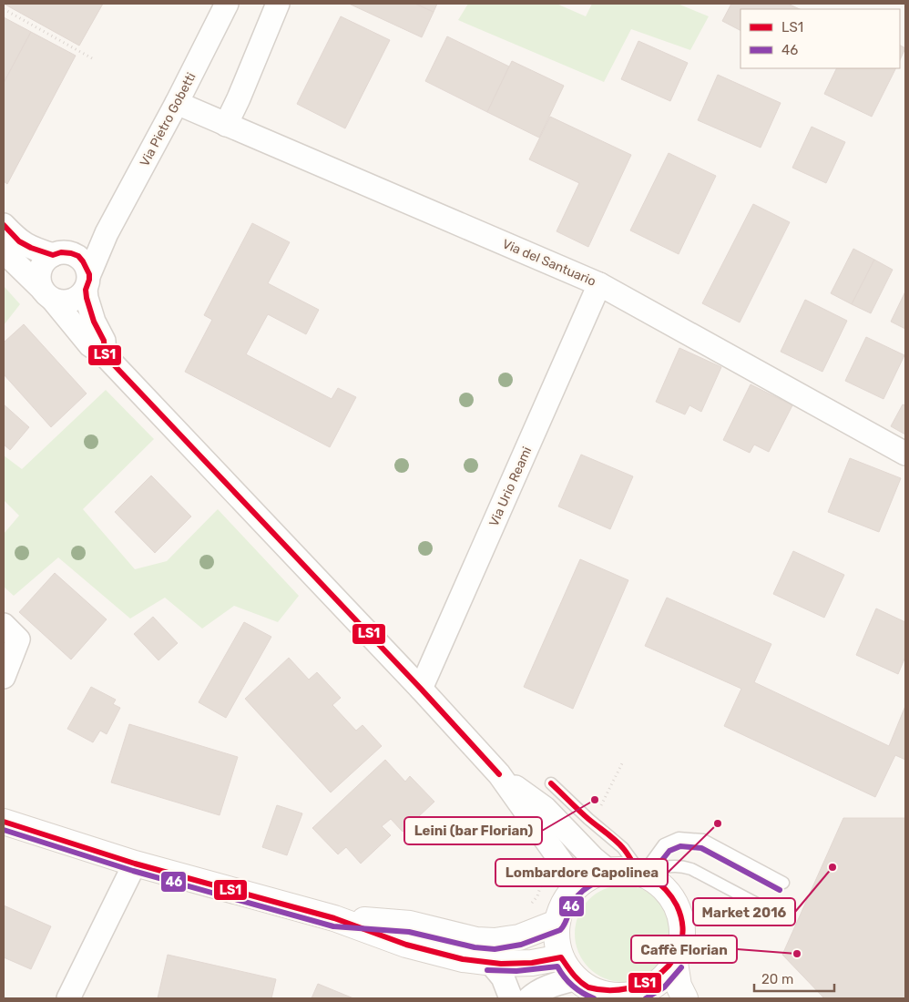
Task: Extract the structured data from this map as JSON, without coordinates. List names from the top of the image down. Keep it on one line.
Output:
{"streets":{"street":["Via Pietro Gobetti","Via del Santuario","Via Urio Reami"]},"crossings":[["Via Pietro Gobetti","Via del Santuario"],["Via del Santuario","Via Urio Reami"]],"places":["Leini (bar Florian)","Lombardore Capolinea","Market 2016","Caffè Florian"],"lines":["transit line LS1","transit line 46"],"legend":["LS1","46"],"scale_bar":"20 m"}
